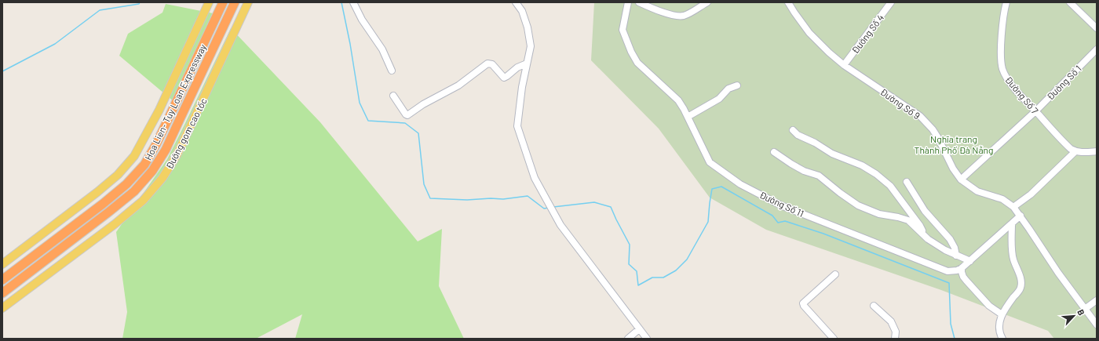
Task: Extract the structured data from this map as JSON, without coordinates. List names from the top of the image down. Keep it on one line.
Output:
{"streets":{"highway":["Hoa Lien- Tuy Loan Expressway"],"main road":["Đường gom cao tốc"],"street":["Đường Số 4","Đường Số 1","Đường Số 7","Đường Số 9","Đường Số 11"]},"crossings":[["Đường Số 4","Đường Số 9"],["Đường Số 1","Đường Số 7"],["Đường Số 1","Đường Số 9"],["Đường Số 9","Đường Số 11"]],"parks":["Nghĩa trang Thành Phố Đà Nẵng"],"north":"top right"}
